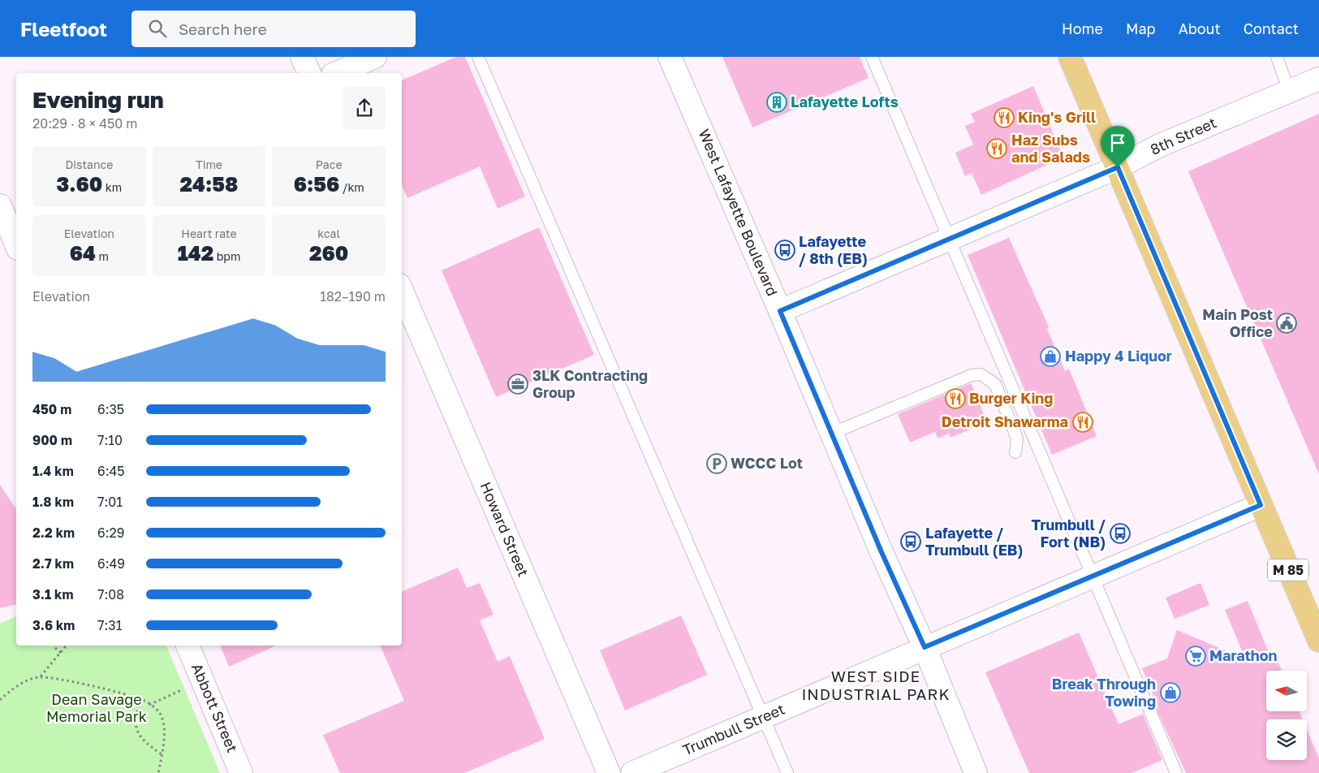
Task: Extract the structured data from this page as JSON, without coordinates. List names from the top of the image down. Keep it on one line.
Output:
{"streets":{"main road":["M 85"],"street":["8th Street","West Lafayette Boulevard","Howard Street","Abbott Street","Trumbull Street"]},"crossings":[["8th Street","West Lafayette Boulevard"],["8th Street","M 85"],["West Lafayette Boulevard","Trumbull Street"],["M 85","Trumbull Street"]],"districts":["WEST SIDE INDUSTRIAL PARK"],"parks":["Dean Savage Memorial Park"],"places":{"building":["Lafayette Lofts"],"restaurant":["King's Grill","Haz Subs and Salads","Burger King","Detroit Shawarma"],"bus stop":["Lafayette / 8th (EB)","Trumbull / Fort (NB)","Lafayette / Trumbull (EB)"],"public building":["Main Post Office"],"shop":["Happy 4 Liquor","Break Through Towing"],"office":["3LK Contracting Group"],"parking":["WCCC Lot"],"supermarket":["Marathon"]},"north":"left","page":{"header":"Fleetfoot","search":"Search here","nav":["Home","Map","About","Contact"],"heading":["Evening run","20:29 · 8 × 450 m"],"stats":[["Distance","3.60 km"],["Time","24:58"],["Pace","6:56 /km"],["Elevation","64 m"],["Heart rate","142 bpm"],["kcal","260"]],"chart":["Elevation","182–190 m"],"list":[{"name":"450 m","note":"6:35"},{"name":"900 m","note":"7:10"},{"name":"1.4 km","note":"6:45"},{"name":"1.8 km","note":"7:01"},{"name":"2.2 km","note":"6:29"},{"name":"2.7 km","note":"6:49"},{"name":"3.1 km","note":"7:08"},{"name":"3.6 km","note":"7:31"}]}}
